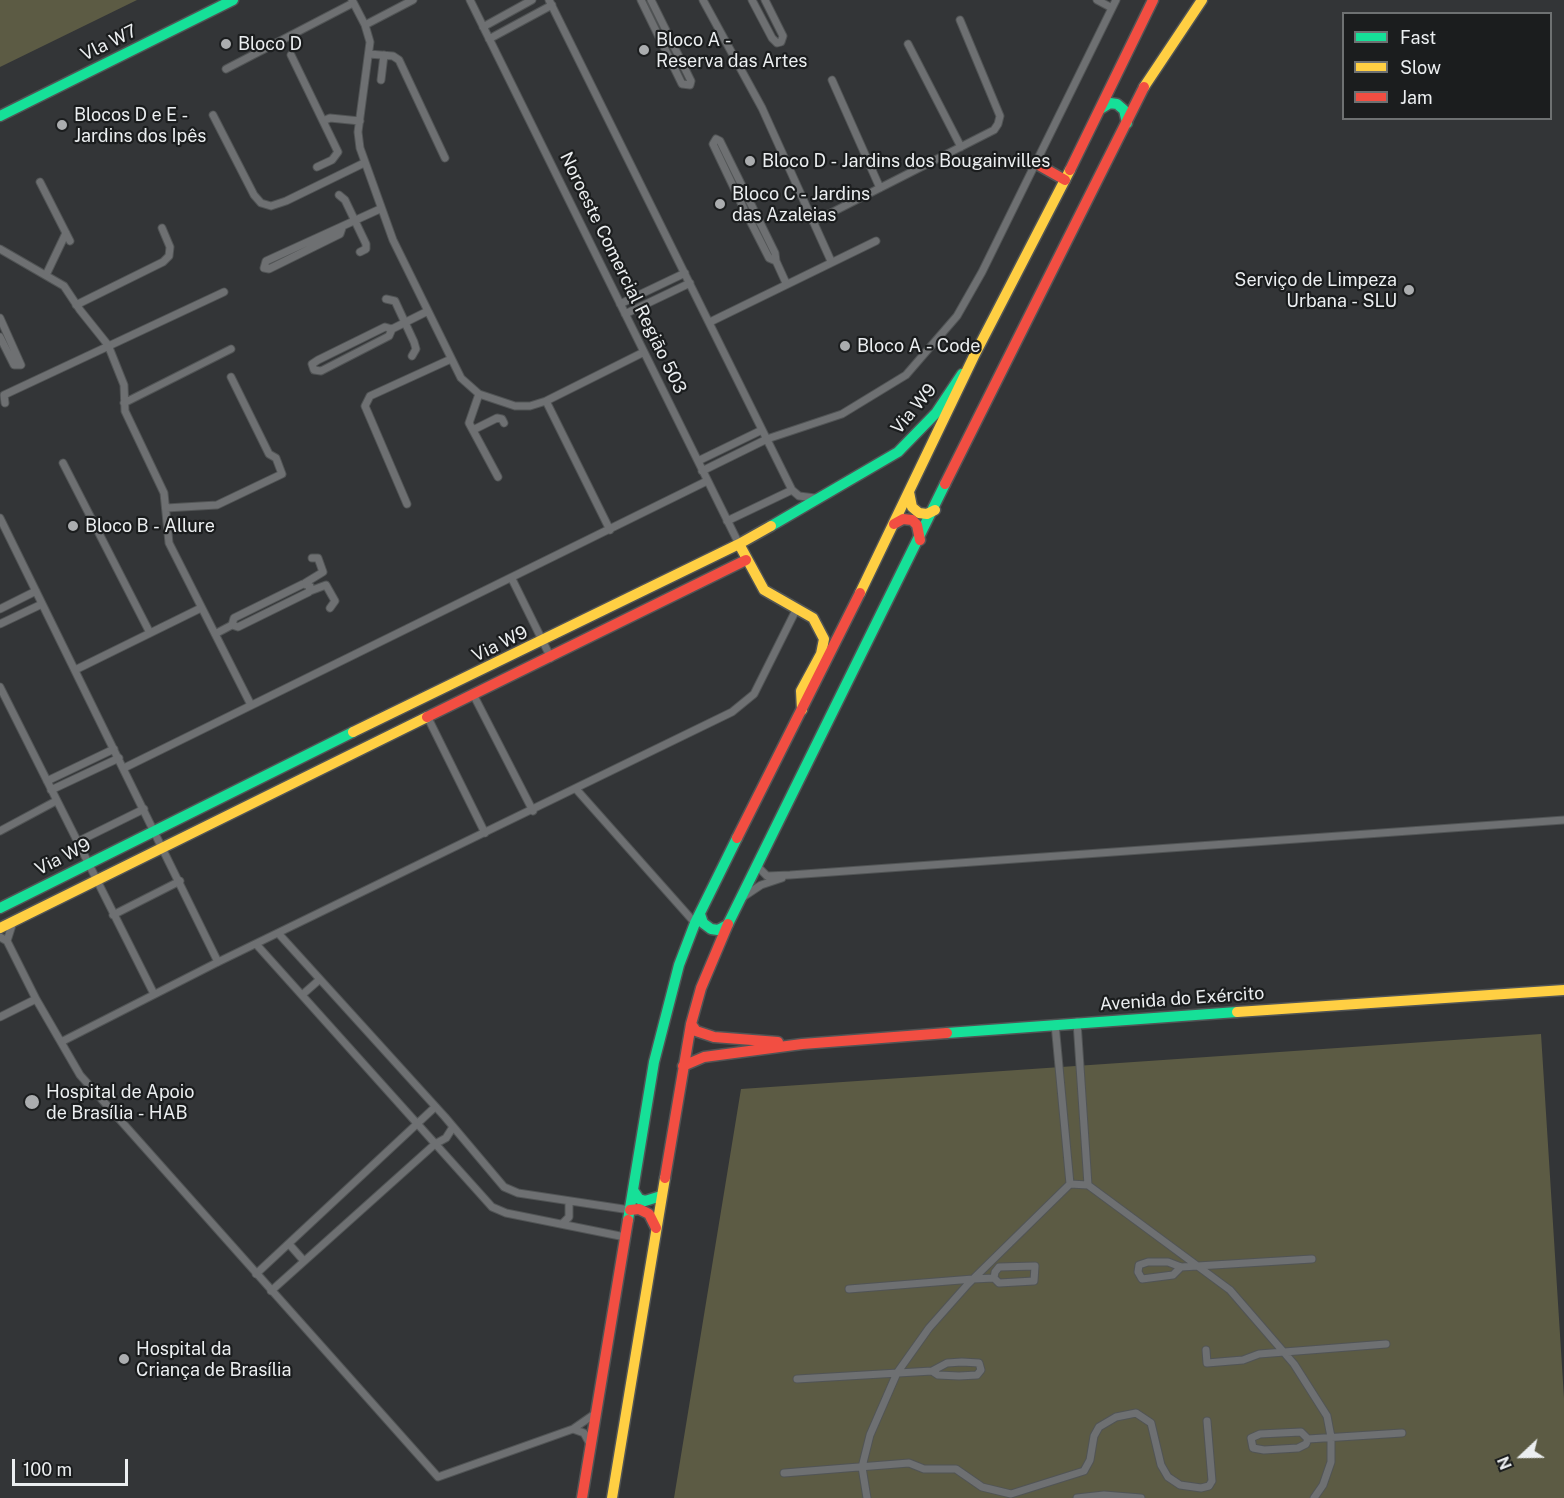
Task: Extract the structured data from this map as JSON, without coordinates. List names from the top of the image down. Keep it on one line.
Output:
{"streets":{"main road":["Vla W7","Noroeste Comercial Região 503","Via W9","Avenida do Exército"]},"crossings":[["Noroeste Comercial Região 503","Via W9"]],"places":["Bloco D","Bloco A - Reserva das Artes","Blocos D e E - Jardins dos Ipês","Bloco D - Jardins dos Bougainvilles","Bloco C - Jardins das Azaleias","Serviço de Limpeza Urbana - SLU","Bloco A - Code","Bloco B - Allure","Hospital de Apoio de Brasília - HAB","Hospital da Criança de Brasília"],"legend":["Fast","Slow","Jam"],"scale_bar":"100 m","north":"left"}
